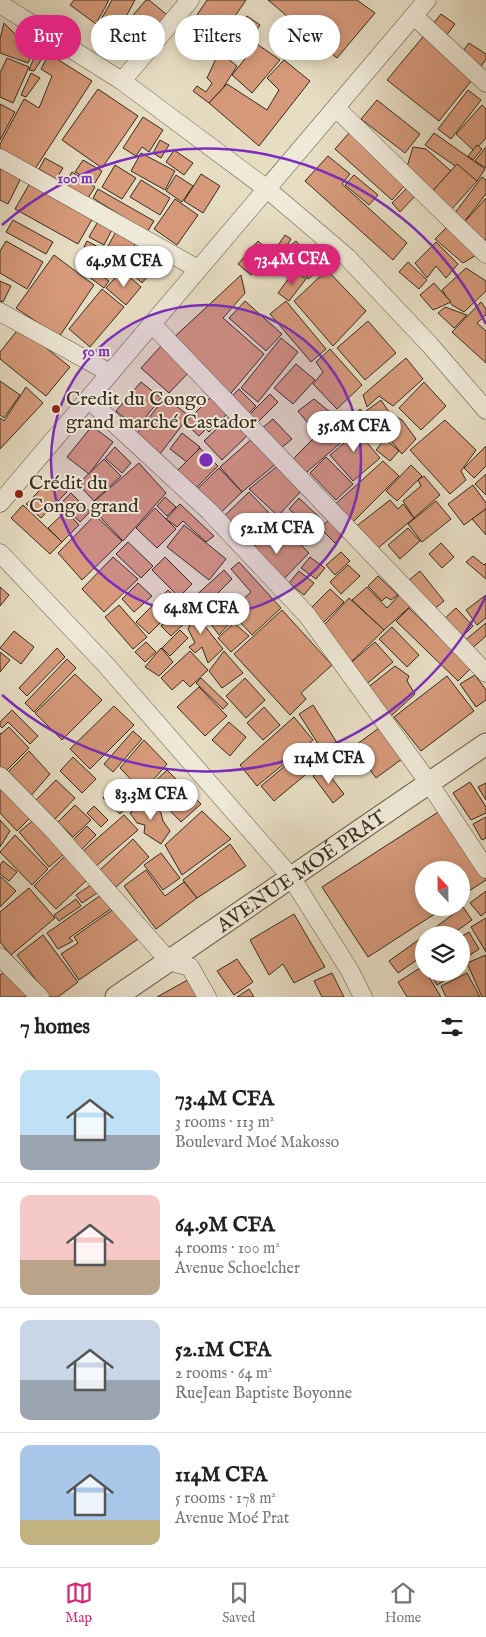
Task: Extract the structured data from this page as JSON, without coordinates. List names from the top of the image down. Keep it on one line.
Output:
{"streets":{"street":["AVENUE MOÉ PRAT"]},"places":["Credit du Congo grand marché Castador","Crédit du Congo grand"],"north":"top","page":{"chip":["Buy","Rent","Filters","New"],"price":["73.4M CFA","64.9M CFA","35.6M CFA","52.1M CFA","64.8M CFA","114M CFA","83.3M CFA"],"heading":"7 homes","list":[{"name":"73.4M CFA","note":"3 rooms · 113 m² · Boulevard Moé Makosso"},{"name":"64.9M CFA","note":"4 rooms · 100 m² · Avenue Schoelcher"},{"name":"52.1M CFA","note":"2 rooms · 64 m² · RueJean Baptiste Boyonne"},{"name":"114M CFA","note":"5 rooms · 178 m² · Avenue Moé Prat"}],"tabs":["Map","Saved","Home"]},"rings":["100 m","50 m"]}
